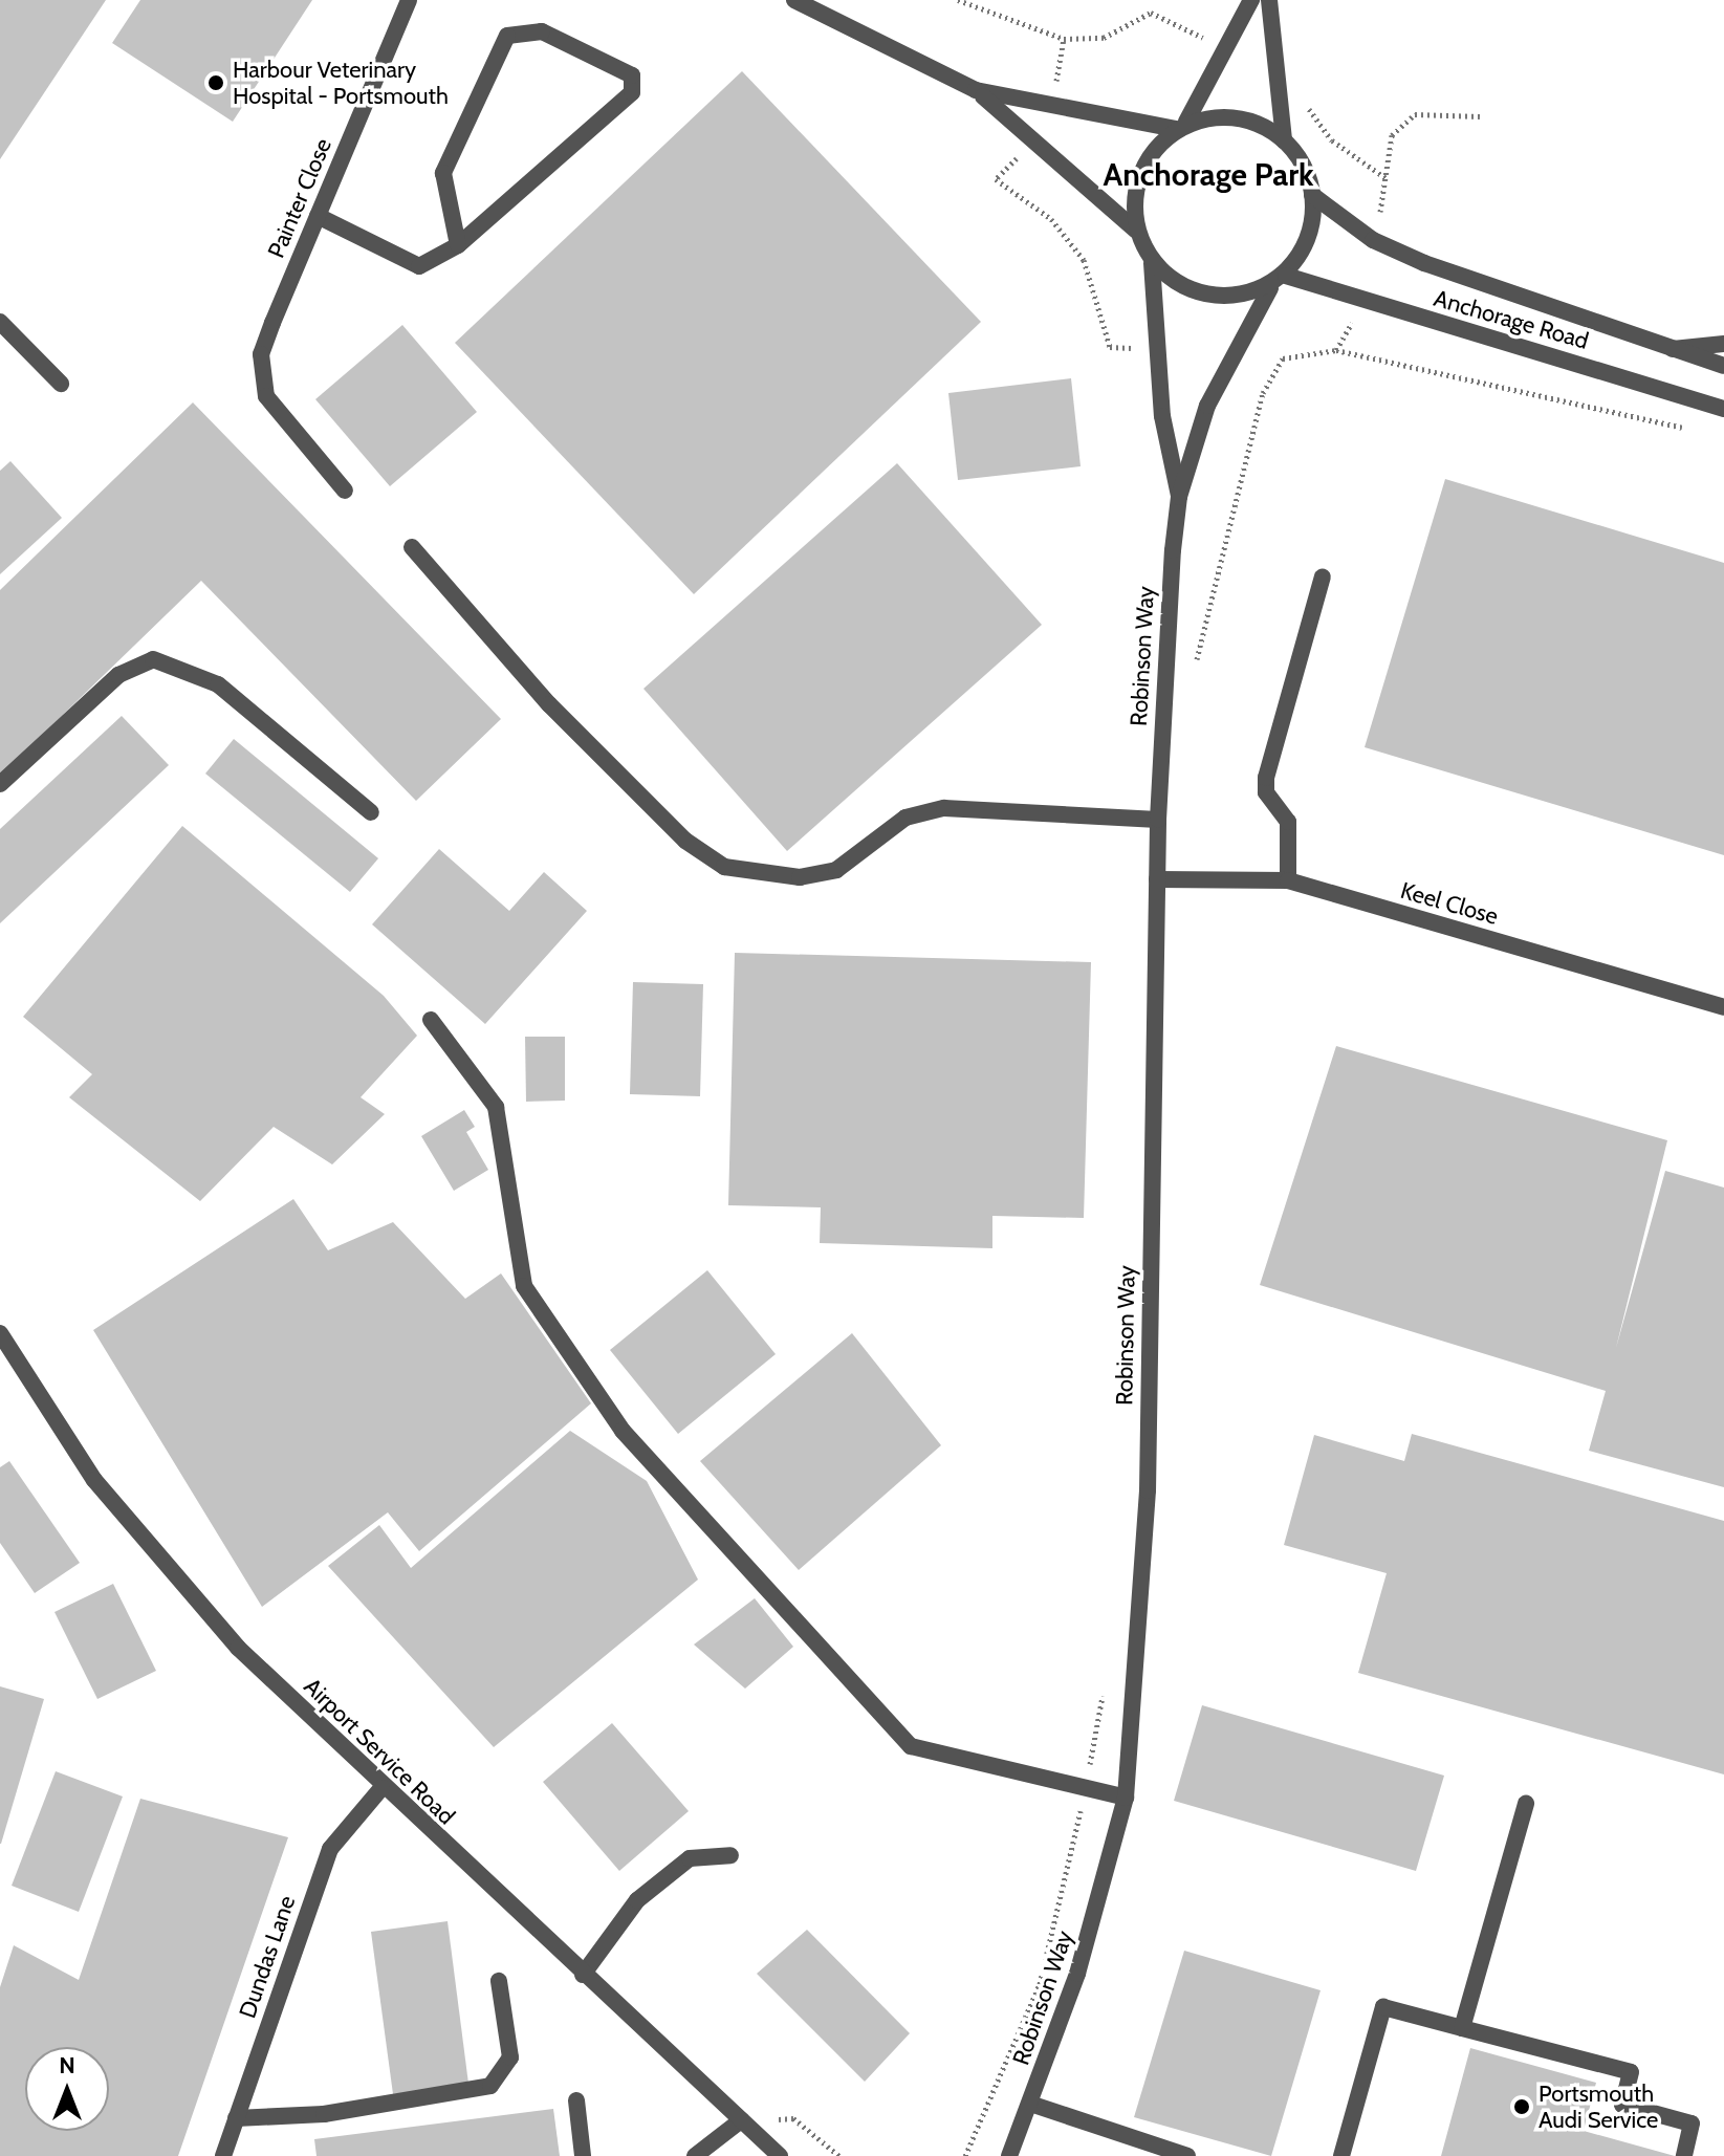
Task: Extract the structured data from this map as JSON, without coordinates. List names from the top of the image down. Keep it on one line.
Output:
{"streets":{"street":["Painter Close","Anchorage Road","Robinson Way","Keel Close","Airport Service Road","Dundas Lane"]},"crossings":[["Anchorage Road","Robinson Way"],["Robinson Way","Keel Close"],["Airport Service Road","Dundas Lane"]],"districts":["Anchorage Park"],"places":["Harbour Veterinary Hospital - Portsmouth","Portsmouth Audi Service"],"north":"top"}
